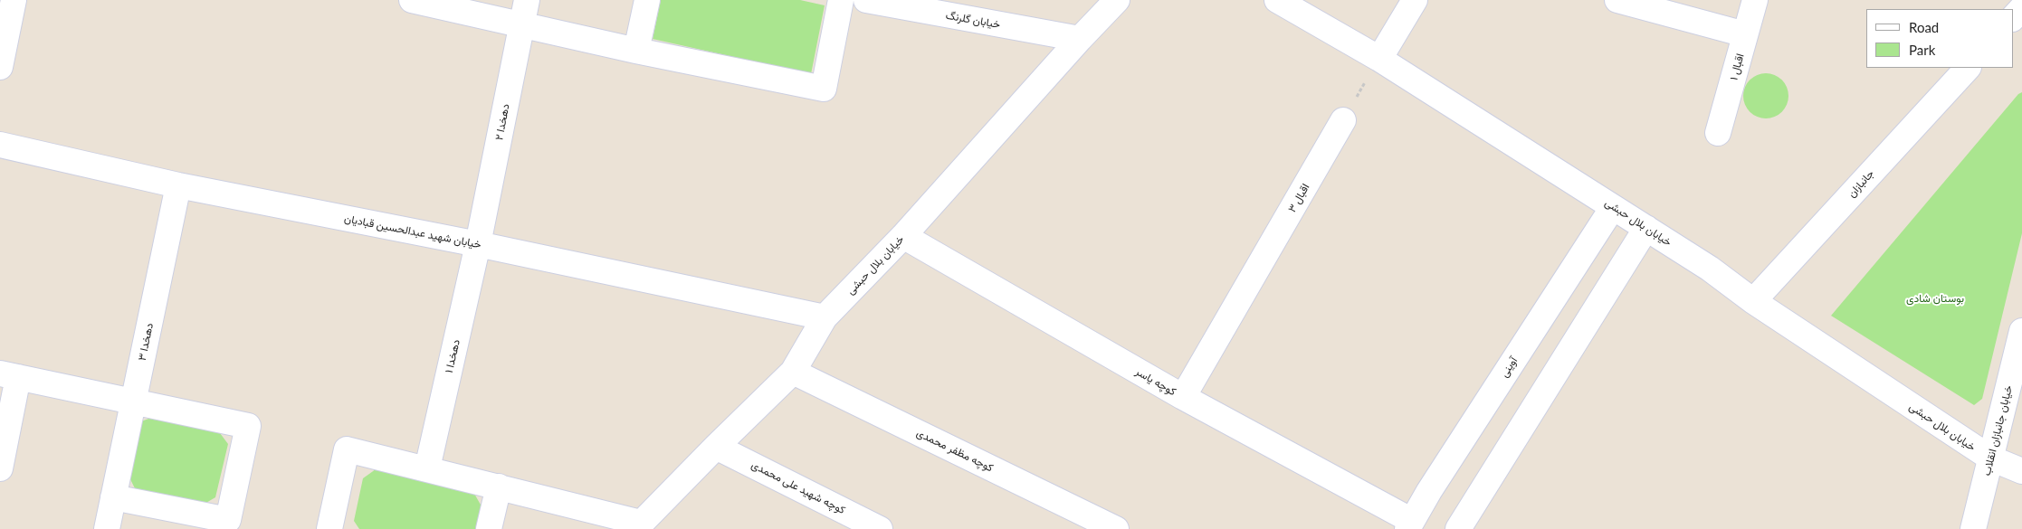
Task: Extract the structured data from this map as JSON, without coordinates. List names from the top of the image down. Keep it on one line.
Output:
{"streets":{"street":["خیابان گلرنگ","اقبال ۱","دهخدا ۲","جانبازان","اقبال ۳","خیابان بلال حبشی","خیابان شهید عبدالحسین قبادیان","دهخدا ۳","دهخدا ۱","آوینی","کوچه یاسر","خیابان جانبازان انقلاب","کوچه مظفر محمدی","کوچه شهید علی محمدی"]},"crossings":[["خیابان گلرنگ","خیابان بلال حبشی"],["دهخدا ۲","خیابان شهید عبدالحسین قبادیان"],["دهخدا ۲","دهخدا ۱"],["جانبازان","خیابان بلال حبشی"],["اقبال ۳","کوچه یاسر"],["خیابان بلال حبشی","خیابان شهید عبدالحسین قبادیان"],["خیابان بلال حبشی","آوینی"],["خیابان بلال حبشی","کوچه یاسر"],["خیابان بلال حبشی","خیابان جانبازان انقلاب"],["خیابان بلال حبشی","کوچه مظفر محمدی"],["خیابان بلال حبشی","کوچه شهید علی محمدی"],["خیابان شهید عبدالحسین قبادیان","دهخدا ۳"],["خیابان شهید عبدالحسین قبادیان","دهخدا ۱"],["آوینی","کوچه یاسر"]],"parks":["بوستان شادی"],"legend":["Road","Park"]}
